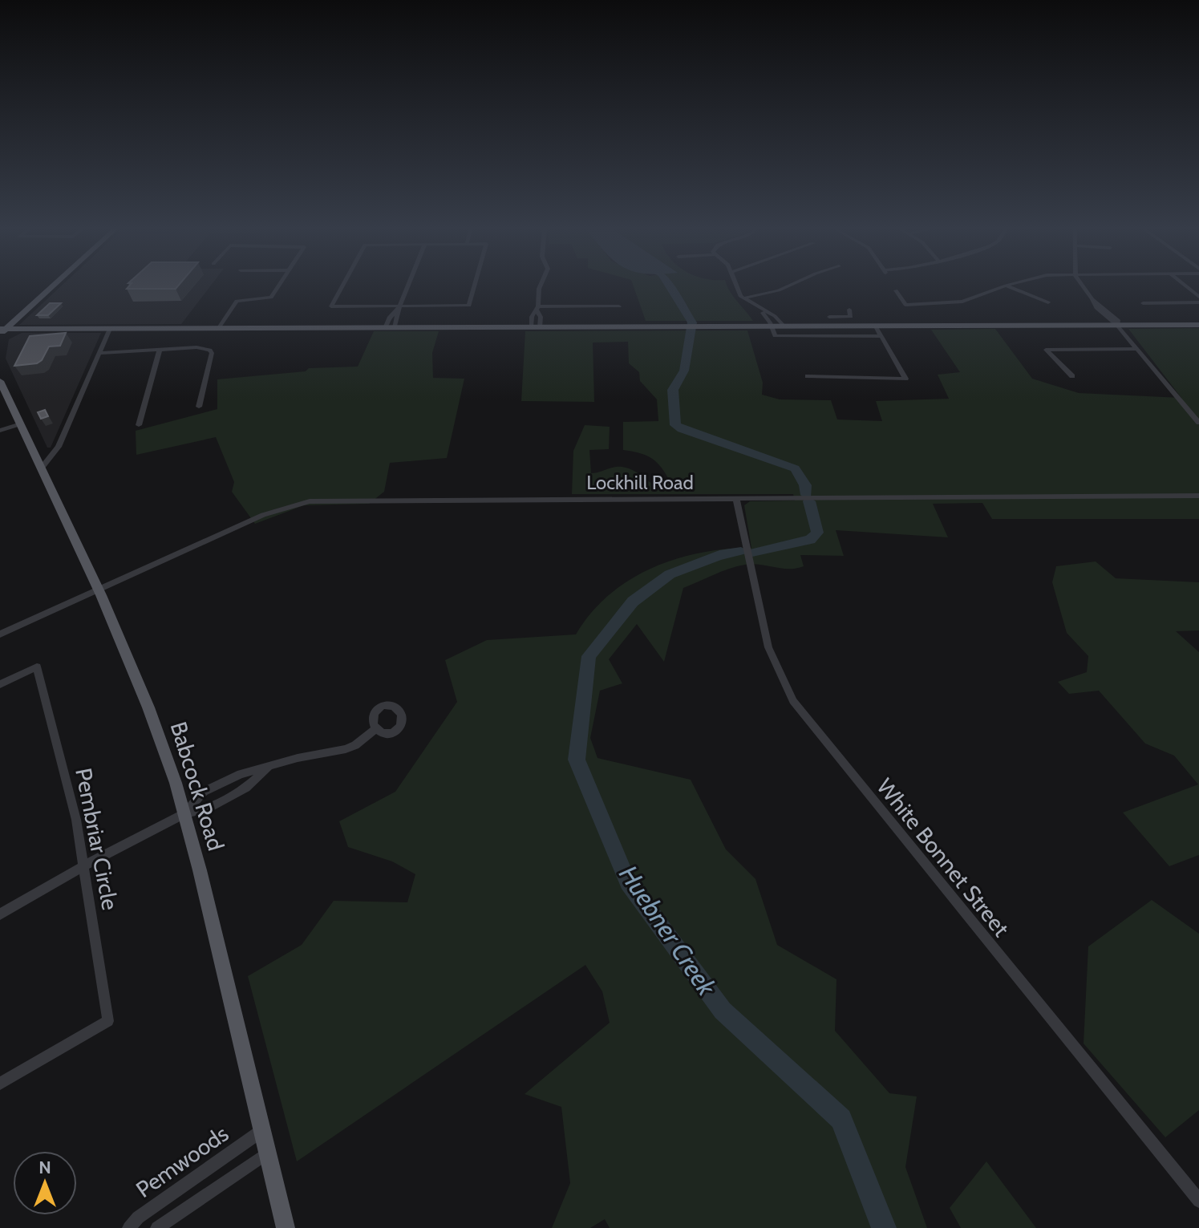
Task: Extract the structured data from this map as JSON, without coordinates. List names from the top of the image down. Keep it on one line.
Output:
{"streets":{"main road":["Babcock Road"],"street":["Lockhill Road","Pembriar Circle","White Bonnet Street","Pemwoods"]},"crossings":[["Lockhill Road","Babcock Road"],["Lockhill Road","White Bonnet Street"],["Babcock Road","Pemwoods"]],"water":["Huebner Creek"],"north":"top"}
